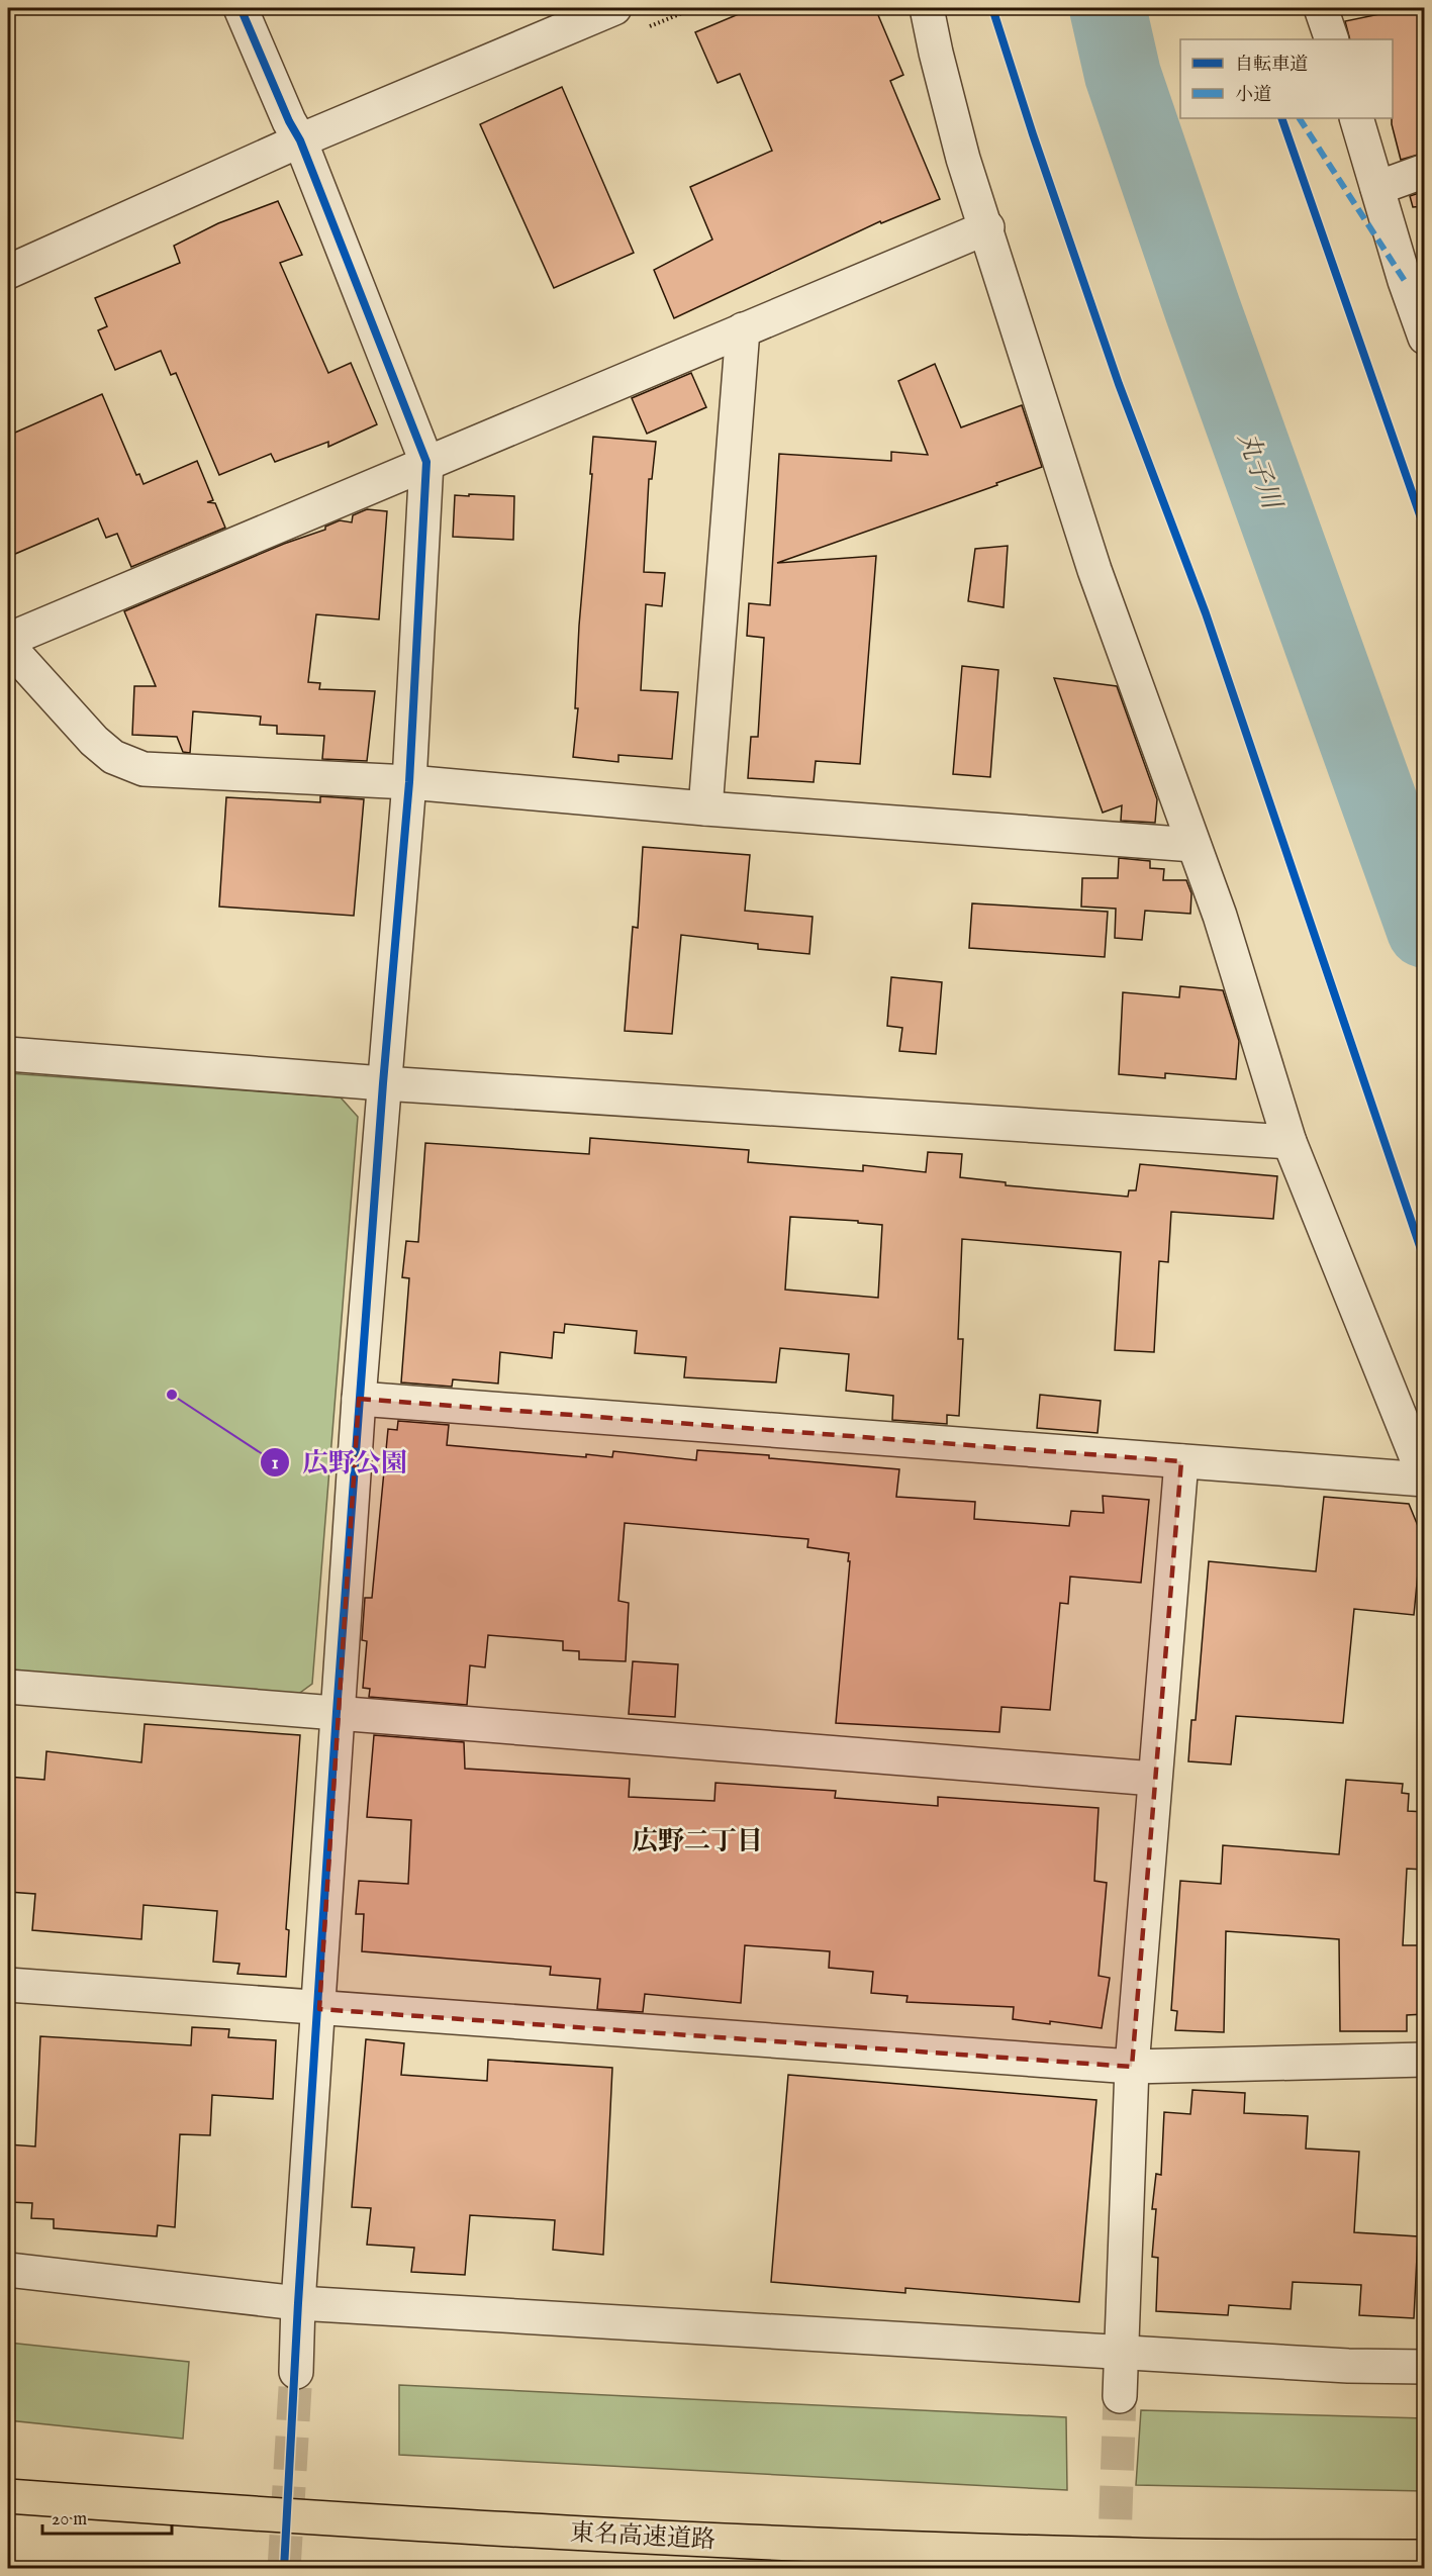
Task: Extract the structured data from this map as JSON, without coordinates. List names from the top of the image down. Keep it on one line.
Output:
{"streets":{"highway":["東名高速道路"]},"districts":["広野二丁目"],"water":["丸子川"],"places":["広野公園"],"legend":["自転車道","小道"],"scale_bar":"20 m"}
